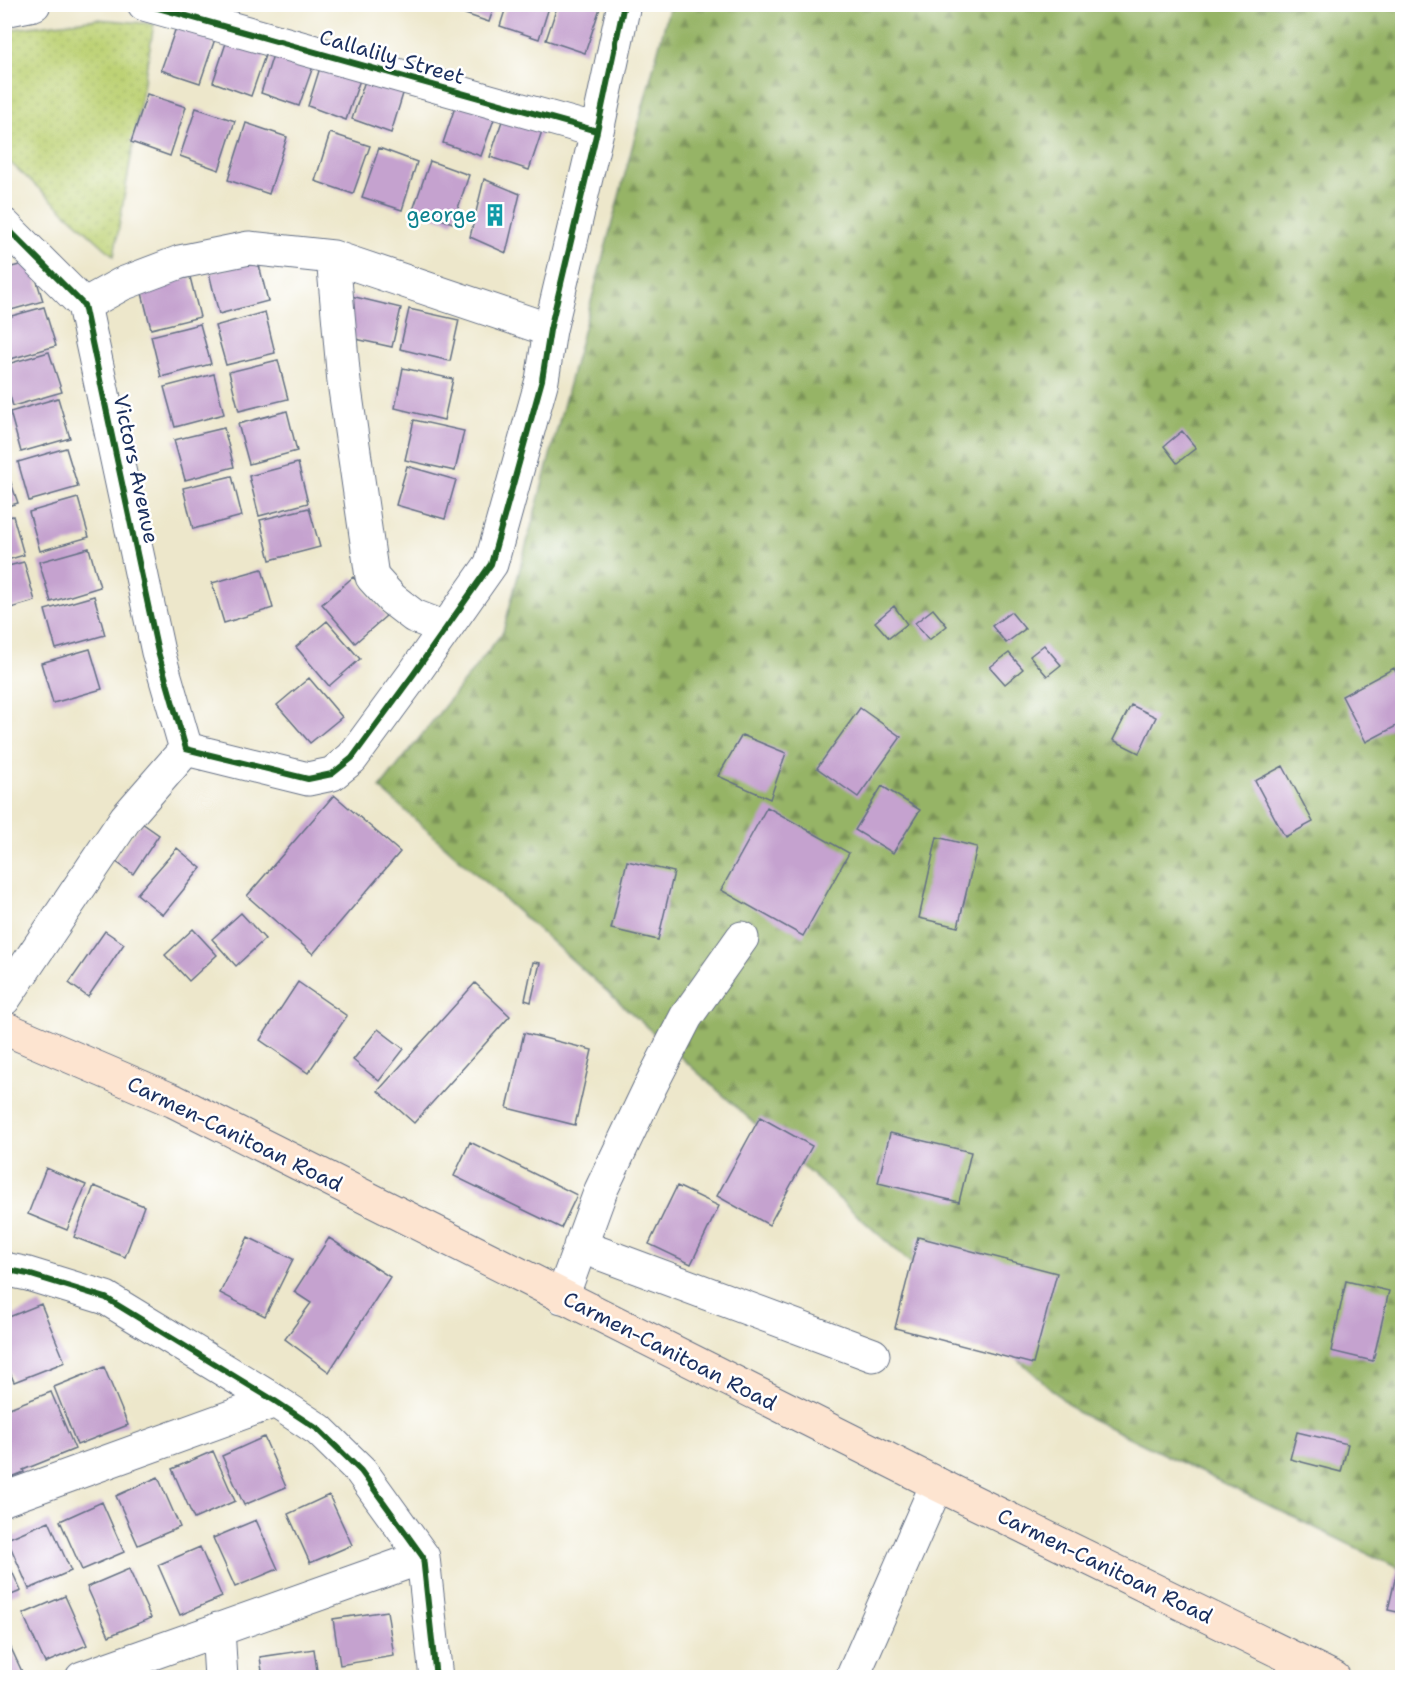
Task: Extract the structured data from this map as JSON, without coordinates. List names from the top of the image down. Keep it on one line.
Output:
{"streets":{"main road":["Carmen-Canitoan Road"],"street":["Callalily Street","Victors Avenue"]},"places":{"building":["george"]}}
